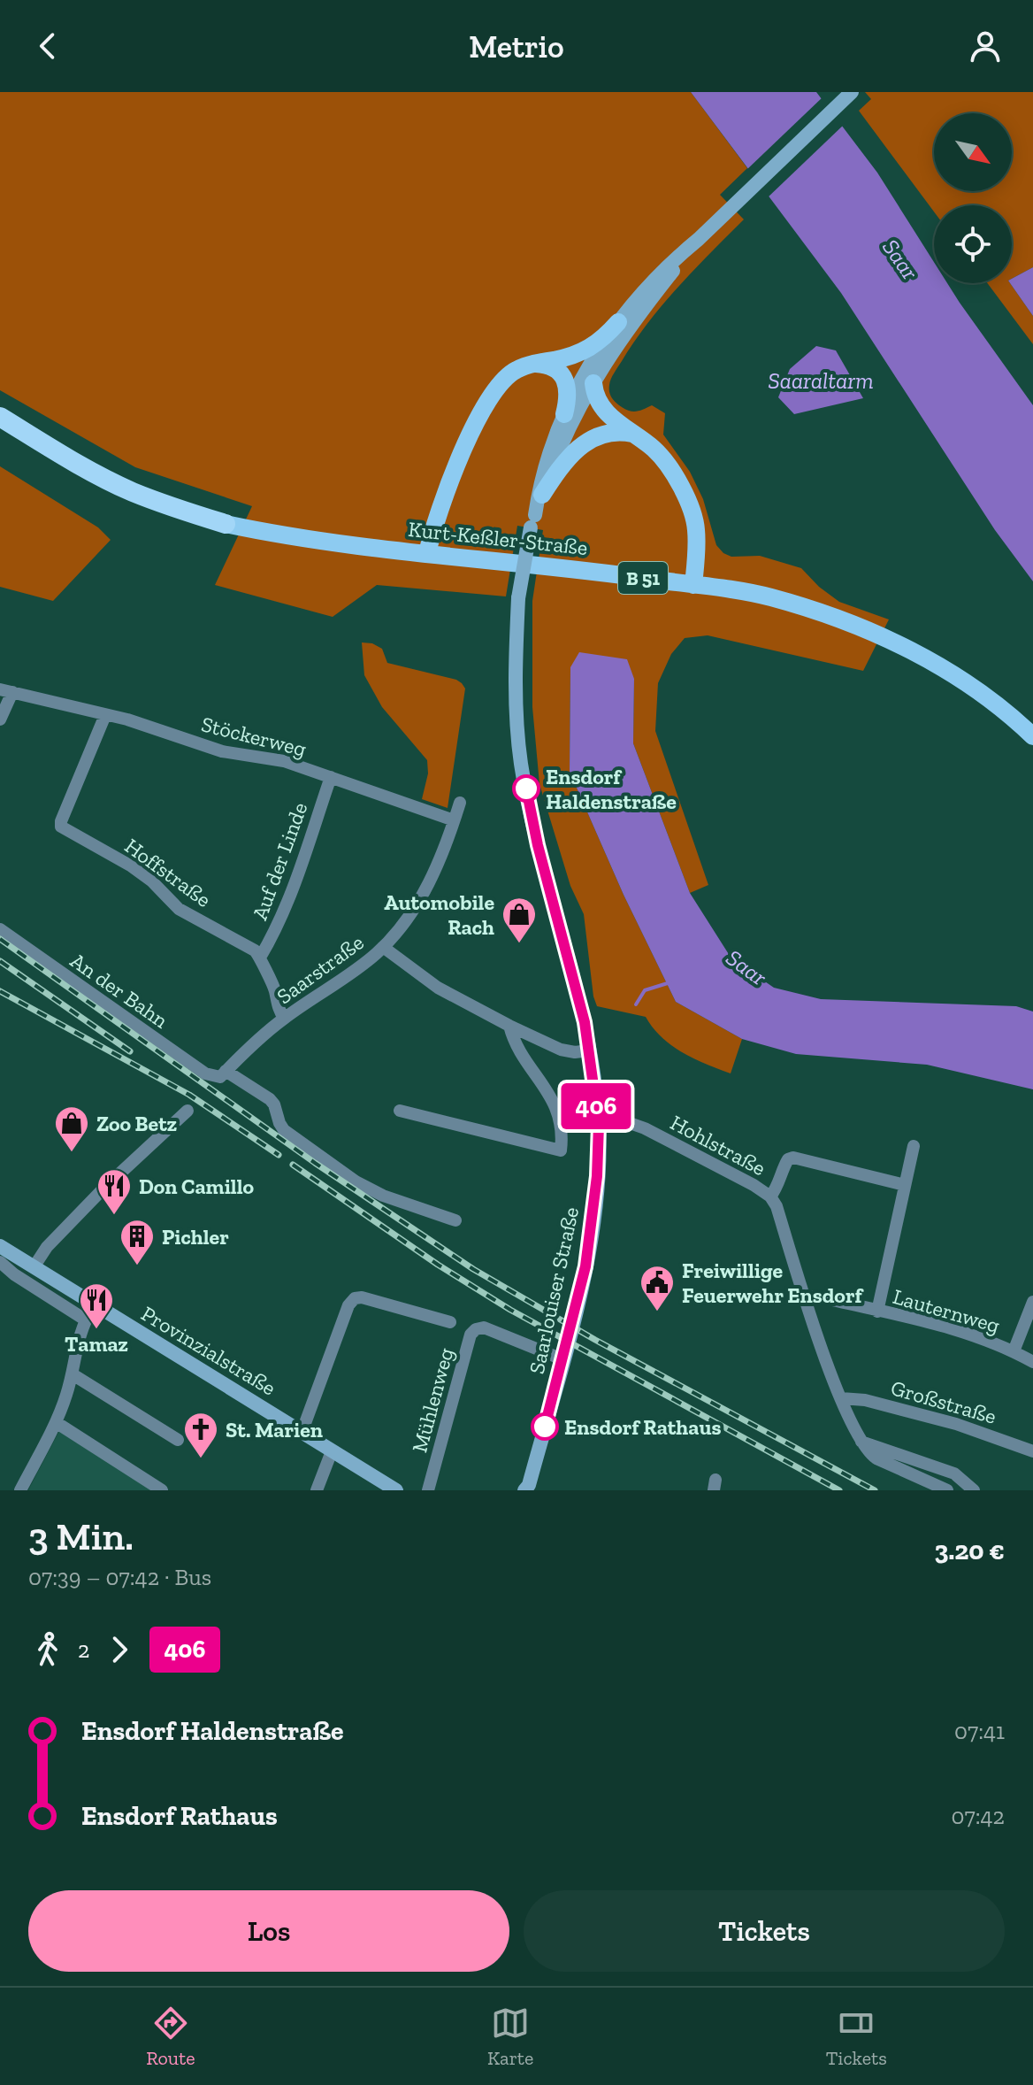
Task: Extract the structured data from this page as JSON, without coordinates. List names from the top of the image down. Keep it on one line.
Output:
{"streets":{"highway":["B 51"],"main road":["Kurt-Keßler-Straße","Saarlouiser Straße","Provinzialstraße"],"street":["Stöckerweg","Auf der Linde","Hoffstraße","Saarstraße","An der Bahn","Hohlstraße","Lauternweg","Mühlenweg","Großstraße"]},"crossings":[["Kurt-Keßler-Straße","B 51"],["Stöckerweg","Auf der Linde"],["Stöckerweg","Hoffstraße"],["Stöckerweg","Saarstraße"],["Auf der Linde","Hoffstraße"],["Saarstraße","An der Bahn"],["Hohlstraße","Saarlouiser Straße"],["Hohlstraße","Lauternweg"],["Hohlstraße","Großstraße"],["Saarlouiser Straße","Mühlenweg"]],"water":["Saar","Saaraltarm"],"places":{"other":["Ensdorf Haldenstraße","Ensdorf Rathaus"],"shop":["Automobile Rach","Zoo Betz"],"restaurant":["Don Camillo","Tamaz"],"building":["Pichler"],"public building":["Freiwillige Feuerwehr Ensdorf"],"church":["St. Marien"]},"lines":["bus line 406"],"north":"bottom right","page":{"header":"Metrio","on_map":"406","heading":["3 Min.","07:39 – 07:42 · Bus","3.20 €"],"legs":["2","406"],"list":[{"name":"Ensdorf Haldenstraße","value":"07:41"},{"name":"Ensdorf Rathaus","value":"07:42"}],"buttons":["Los","Tickets"],"tabs":["Route","Karte","Tickets"]}}
